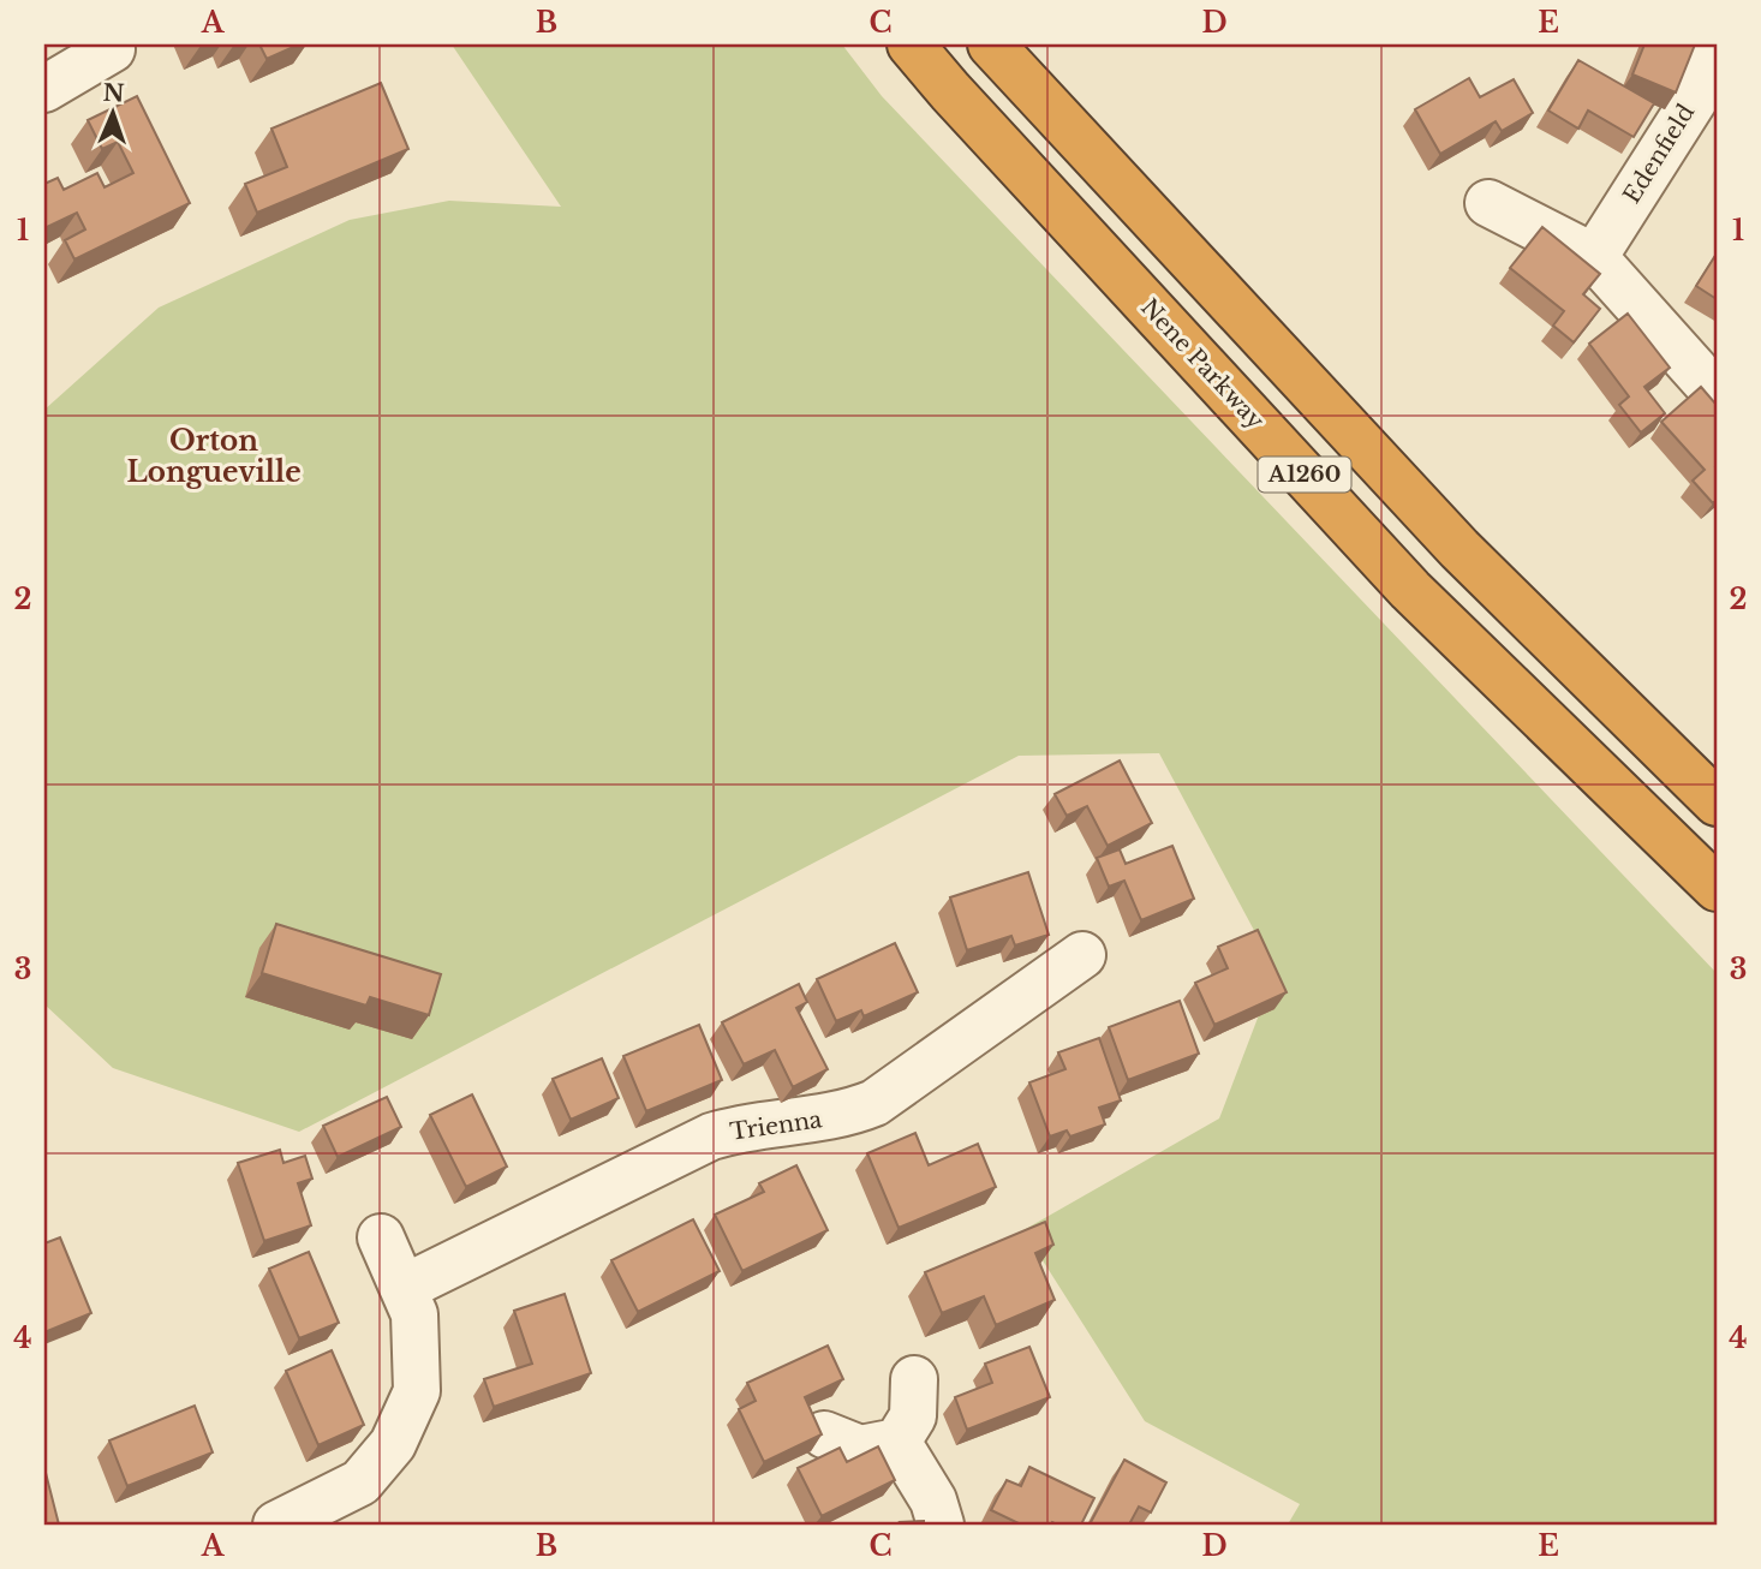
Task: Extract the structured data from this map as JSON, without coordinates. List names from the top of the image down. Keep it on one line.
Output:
{"streets":{"highway":["Nene Parkway","A1260"],"street":["Edenfield","Trienna"]},"districts":["Orton Longueville"],"north":"top","grid":{"columns":["A","B","C","D","E"],"rows":["1","2","3","4"]}}
